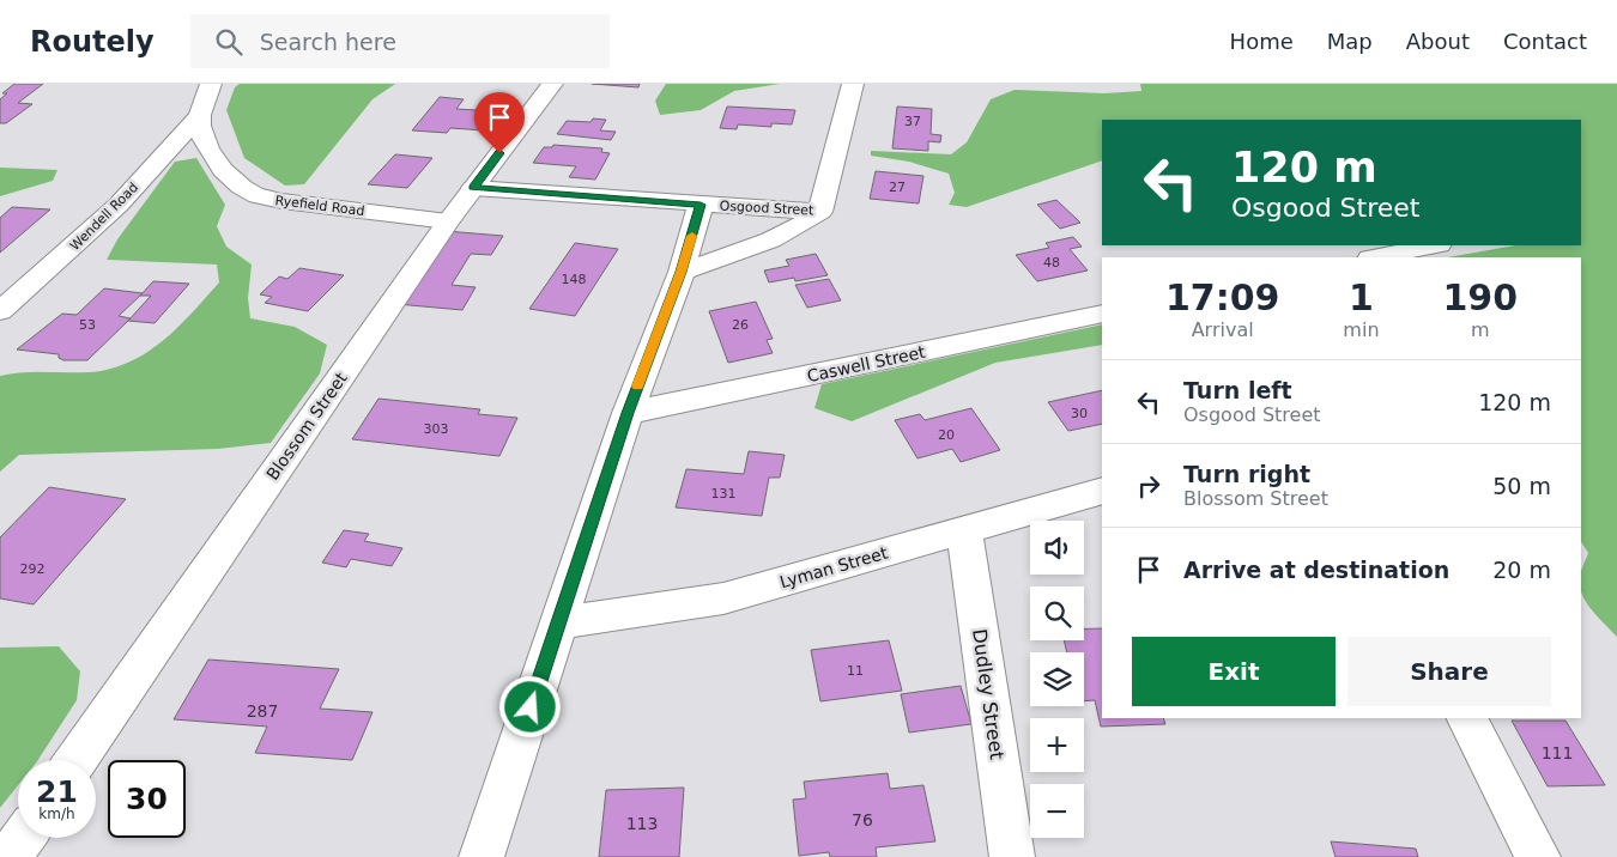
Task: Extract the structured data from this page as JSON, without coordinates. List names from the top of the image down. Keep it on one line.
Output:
{"streets":{"street":["Ryefield Road","Osgood Street","Wendell Road","Caswell Street","Blossom Street","Lyman Street","Dudley Street"]},"crossings":[["Ryefield Road","Wendell Road"],["Ryefield Road","Blossom Street"],["Osgood Street","Blossom Street"],["Lyman Street","Dudley Street"]],"house_numbers":["37","27","48","148","53","26","30","303","20","131","292","11","287","111","76","113"],"page":{"header":"Routely","search":"Search here","nav":["Home","Map","About","Contact"],"turn":["120 m","Osgood Street"],"eta":["17:09","Arrival","1","min","190","m"],"list":[{"name":"Turn left","note":"Osgood Street","value":"120 m"},{"name":"Turn right","note":"Blossom Street","value":"50 m"},{"name":"Arrive at destination","value":"20 m"}],"map_buttons":["+","−"],"buttons":["Exit","Share"],"speed":"21 km/h","limit":"30"}}
